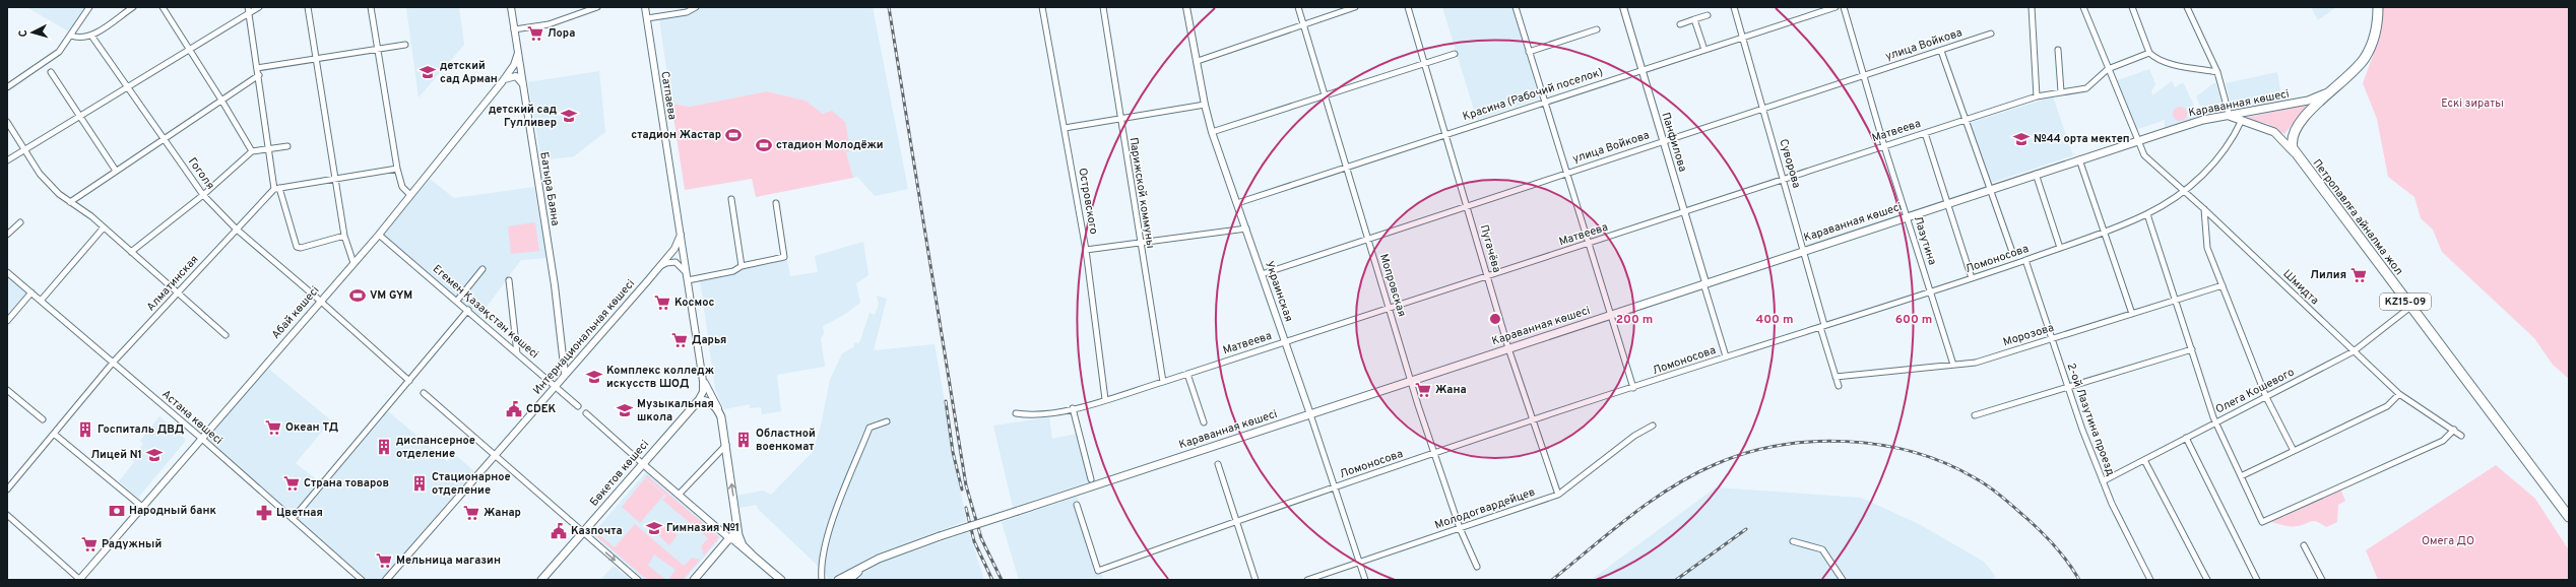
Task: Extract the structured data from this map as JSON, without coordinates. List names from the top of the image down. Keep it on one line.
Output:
{"streets":{"highway":["Петропавлға айналма жол","KZ15-09"],"main road":["Караванная көшесі","Бөкетов көшесі"],"street":["улица Войкова","Красина (Рабочий поселок)","Сатпаева","Матвеева","Панфилова","Суворова","Гоголя","Батыра Баяна","Парижской коммуны","Островского","Лазутина","Пугачёва","Ломоносова","Алматинская","Мопровская","Шмидта","Украинская","Егемен Қазақстан көшесі","Абай көшесі","Морозова","Интернациональная көшесі","Олега Кошевого","Астана көшесі","2-ой Лазутина проезд","Молодогвардейцев"]},"crossings":[["улица Войкова","Панфилова"],["улица Войкова","Суворова"],["улица Войкова","Лазутина"],["улица Войкова","Пугачёва"],["улица Войкова","Мопровская"],["улица Войкова","Украинская"],["Красина (Рабочий поселок)","Панфилова"],["Красина (Рабочий поселок)","Суворова"],["Красина (Рабочий поселок)","Пугачёва"],["Красина (Рабочий поселок)","Мопровская"],["Красина (Рабочий поселок)","Украинская"],["Сатпаева","Интернациональная көшесі"],["Сатпаева","Бөкетов көшесі"],["Караванная көшесі","Панфилова"],["Караванная көшесі","Суворова"],["Караванная көшесі","Лазутина"],["Караванная көшесі","Пугачёва"],["Караванная көшесі","Мопровская"],["Караванная көшесі","Шмидта"],["Караванная көшесі","Украинская"],["Матвеева","Панфилова"],["Матвеева","Суворова"],["Матвеева","Парижской коммуны"],["Матвеева","Островского"],["Матвеева","Лазутина"],["Матвеева","Пугачёва"],["Матвеева","Мопровская"],["Матвеева","Шмидта"],["Матвеева","Украинская"],["Панфилова","Ломоносова"],["Суворова","Ломоносова"],["Суворова","Морозова"],["Гоголя","Алматинская"],["Гоголя","Абай көшесі"],["Батыра Баяна","Абай көшесі"],["Батыра Баяна","Интернациональная көшесі"],["Петропавлға айналма жол","Олега Кошевого"],["Лазутина","Ломоносова"],["Лазутина","Морозова"],["Пугачёва","Ломоносова"],["Пугачёва","Молодогвардейцев"],["Ломоносова","Мопровская"],["Ломоносова","Шмидта"],["Ломоносова","Украинская"],["Ломоносова","2-ой Лазутина проезд"],["Алматинская","Астана көшесі"],["Мопровская","Молодогвардейцев"],["Шмидта","Олега Кошевого"],["Украинская","Молодогвардейцев"],["Егемен Қазақстан көшесі","Абай көшесі"],["Егемен Қазақстан көшесі","Интернациональная көшесі"],["Абай көшесі","Астана көшесі"],["Морозова","2-ой Лазутина проезд"],["Олега Кошевого","2-ой Лазутина проезд"]],"parks":["Ескі зираты","Омега ДО"],"places":{"supermarket":["Лора","Лилия","Космос","Дарья","Жана","Океан ТД","Страна товаров","Жанар","Радужный","Мельница магазин"],"school or university":["детский сад Арман","детский сад Гулливер","№44 орта мектеп","Комплекс колледж искусств ШОД","Музыкальная школа","Лицей N1","Гимназия №1"],"sports":["стадион Жастар","стадион Молодёжи","VM GYM"],"public building":["CDEK","Казпочта"],"building":["Госпиталь ДВД","Областной военкомат","диспансерное отделение","Стационарное отделение"],"bank":["Народный банк"],"pharmacy":["Цветная"]},"north":"left","rings":["200 m","400 m","600 m"]}
